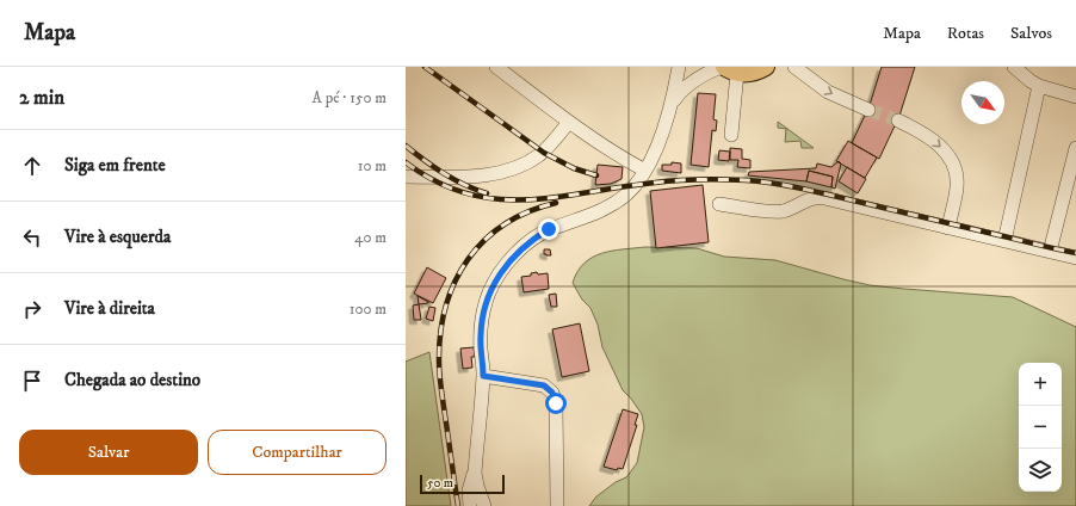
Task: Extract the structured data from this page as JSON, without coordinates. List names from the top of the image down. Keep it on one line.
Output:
{"scale_bar":"50 m","north":"bottom right","page":{"header":"Mapa","nav":["Mapa","Rotas","Salvos"],"heading":["2 min","A pé · 150 m"],"list":[["Siga em frente","10 m"],["Vire à esquerda","40 m"],["Vire à direita","100 m"],"Chegada ao destino"],"map_buttons":["+","−"],"buttons":["Salvar","Compartilhar"],"scale":"50 m"}}
